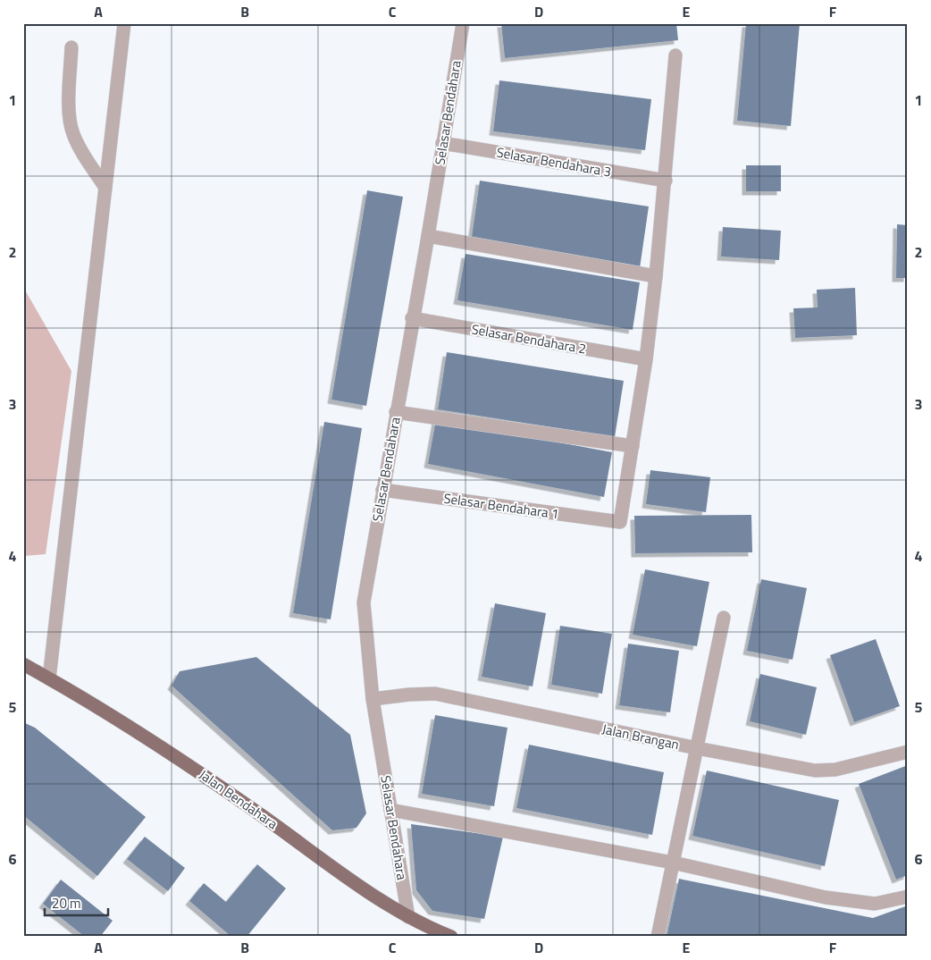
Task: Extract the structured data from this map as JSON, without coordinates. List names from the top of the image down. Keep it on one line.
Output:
{"streets":{"main road":["Jalan Bendahara"],"street":["Selasar Bendahara","Selasar Bendahara 3","Selasar Bendahara 2","Selasar Bendahara 1","Jalan Brangan"]},"crossings":[["Selasar Bendahara","Selasar Bendahara 3"],["Selasar Bendahara","Selasar Bendahara 2"],["Selasar Bendahara","Selasar Bendahara 1"],["Selasar Bendahara","Jalan Brangan"],["Selasar Bendahara","Jalan Bendahara"]],"scale_bar":"20 m","grid":{"columns":["A","B","C","D","E","F"],"rows":["1","2","3","4","5","6"]}}
